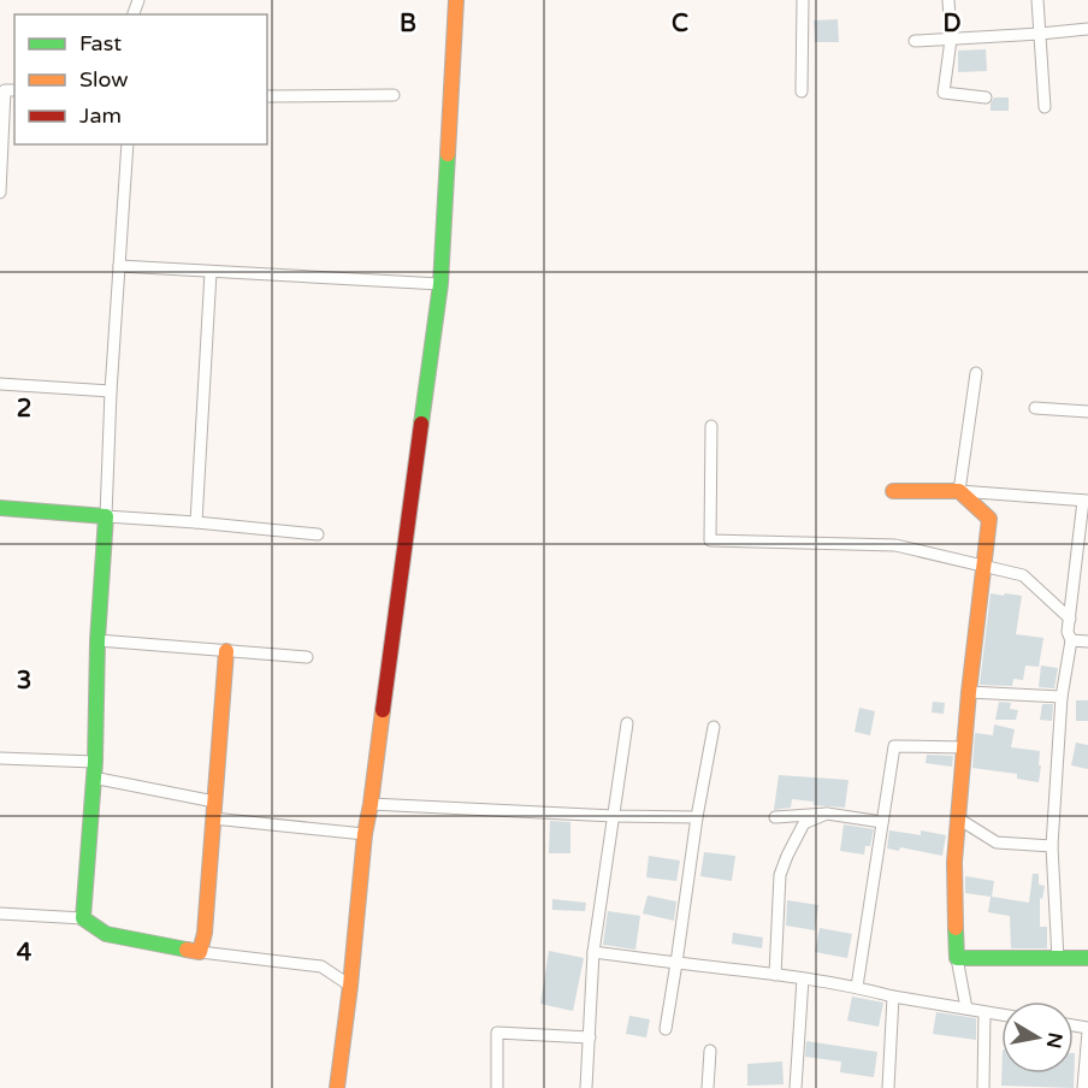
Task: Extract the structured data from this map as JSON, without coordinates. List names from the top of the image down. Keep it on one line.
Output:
{"legend":["Fast","Slow","Jam"],"north":"right","grid":{"columns":["B","C","D"],"rows":["2","3","4"]}}
